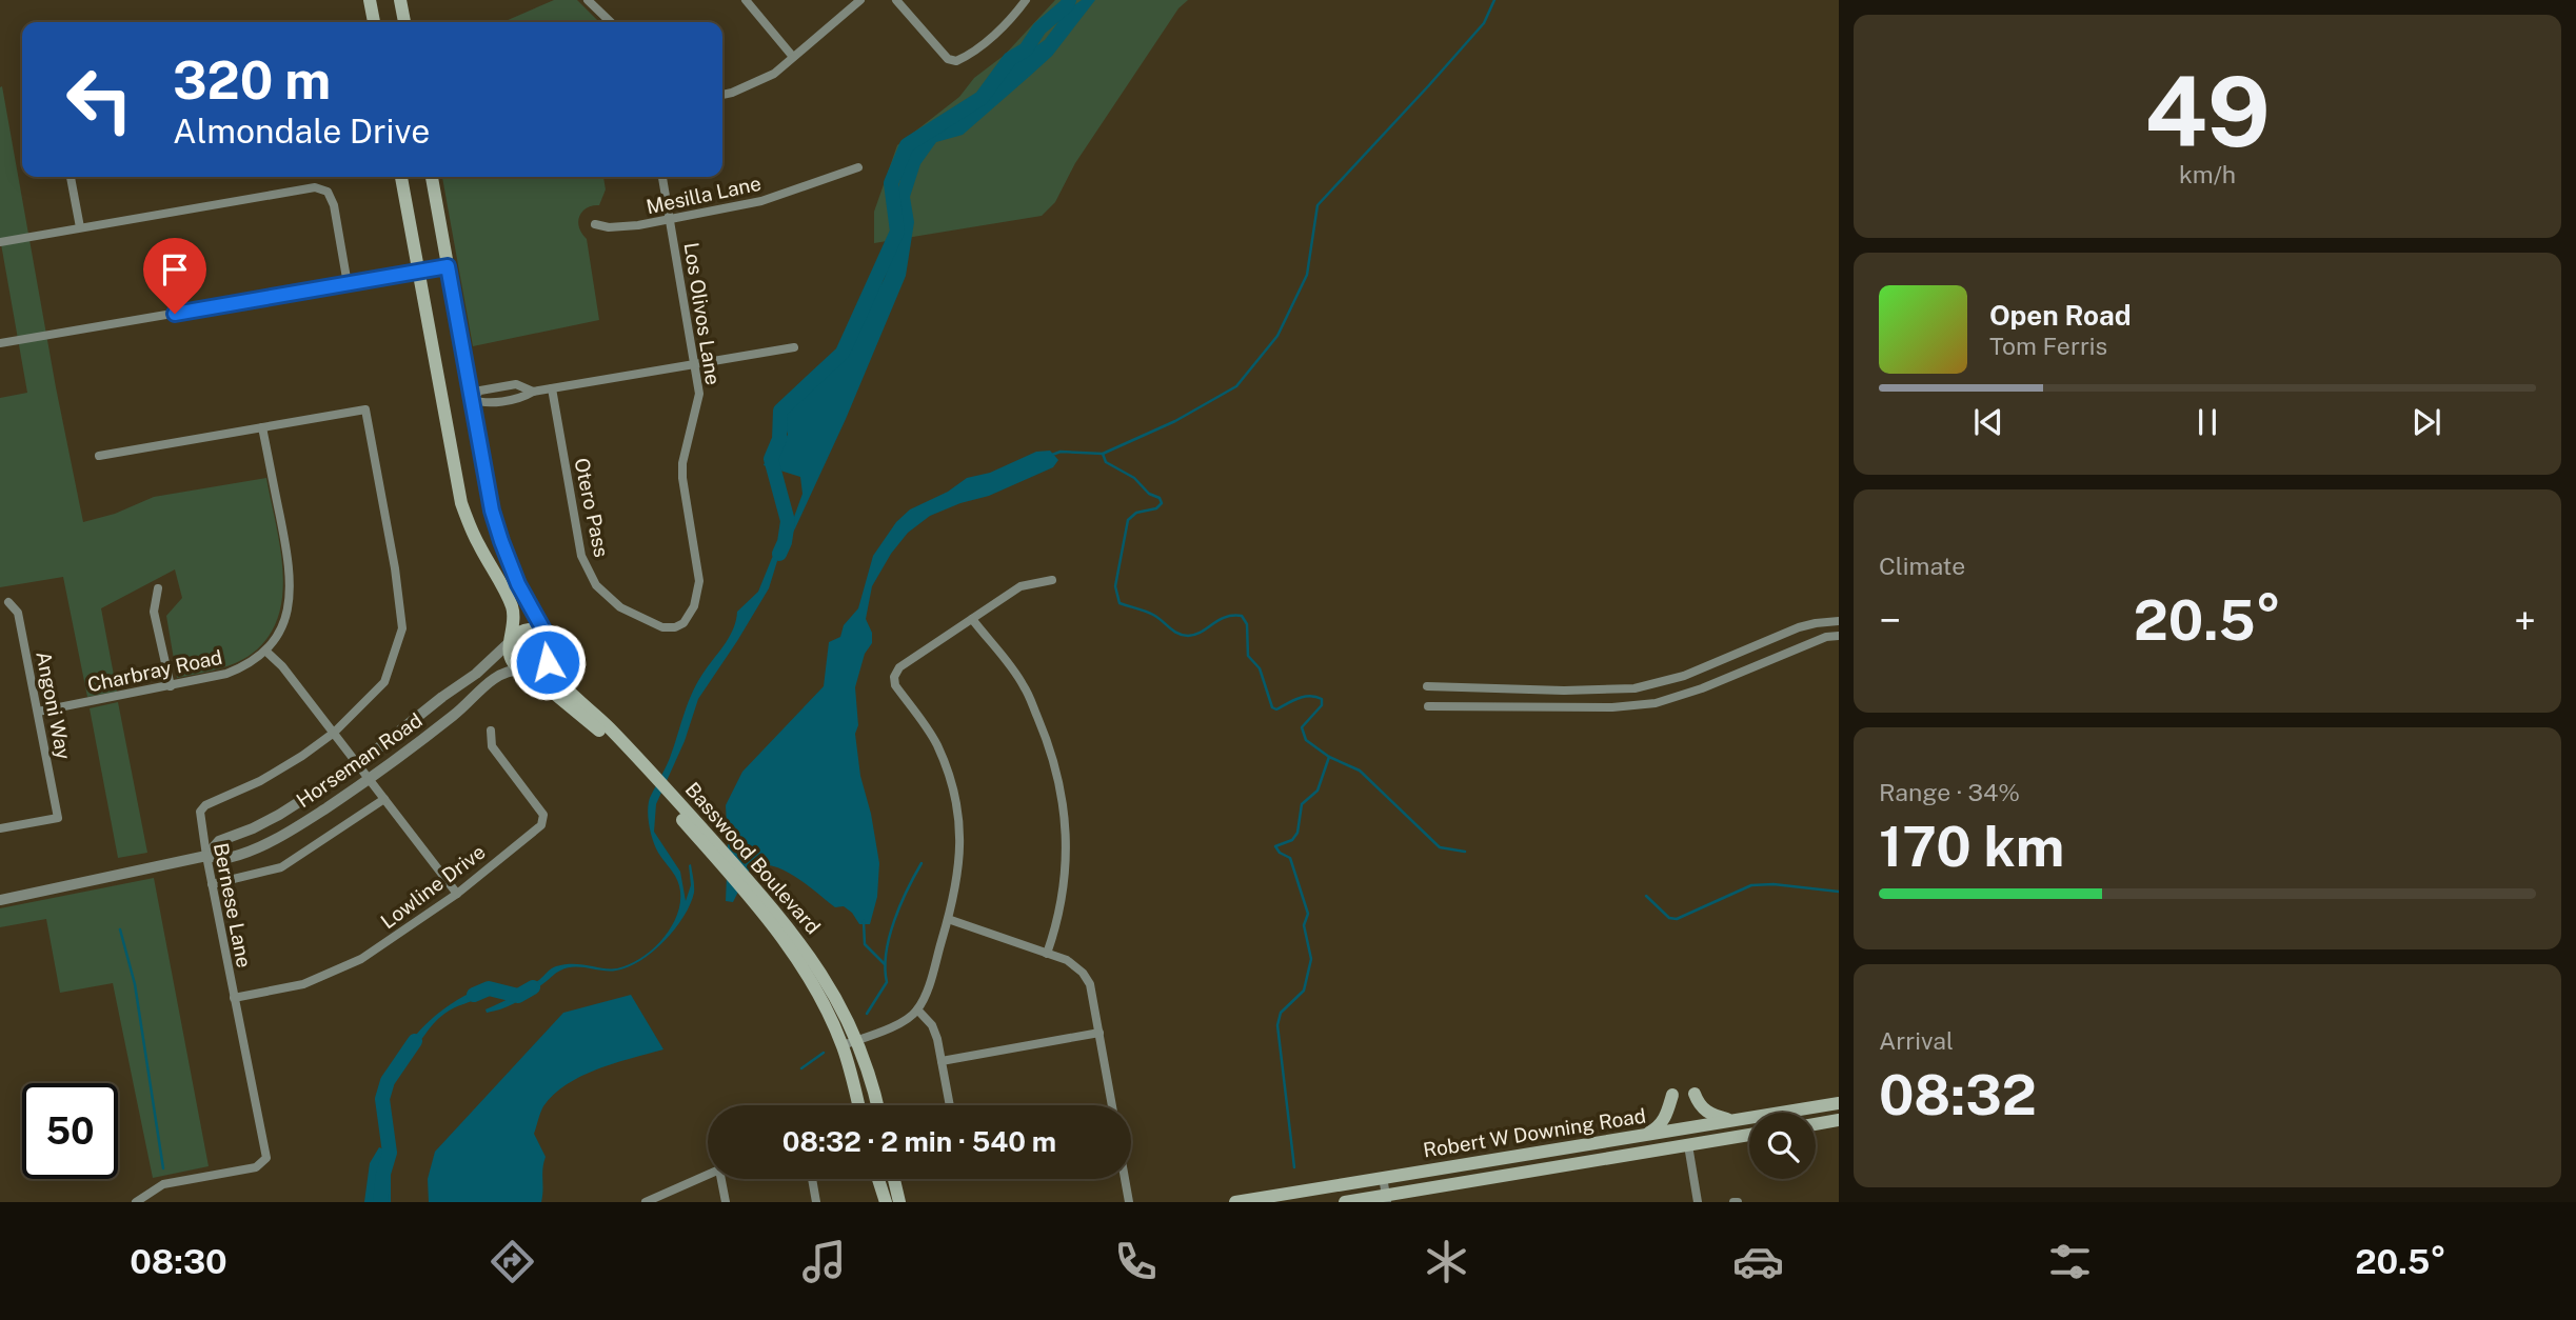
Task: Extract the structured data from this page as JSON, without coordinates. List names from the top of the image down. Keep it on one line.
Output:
{"streets":{"main road":["Basswood Boulevard","Robert W Downing Road"],"street":["Mesilla Lane","Los Olivos Lane","Otero Pass","Charbray Road","Angoni Way","Horseman Road","Lowline Drive","Bernese Lane"]},"crossings":[["Mesilla Lane","Los Olivos Lane"],["Los Olivos Lane","Otero Pass"],["Charbray Road","Angoni Way"],["Horseman Road","Basswood Boulevard"],["Horseman Road","Bernese Lane"],["Lowline Drive","Bernese Lane"]],"page":{"tile":[["49","km/h"],"Climate",["Range · 34%","170 km"],["Arrival","08:32"]],"turn":["320 m","Almondale Drive"],"song":["Open Road","Tom Ferris"],"heat":["−","20.5°","+"],"limit":"50","trip":"08:32 · 2 min · 540 m","tabs":["08:30","20.5°"]}}
